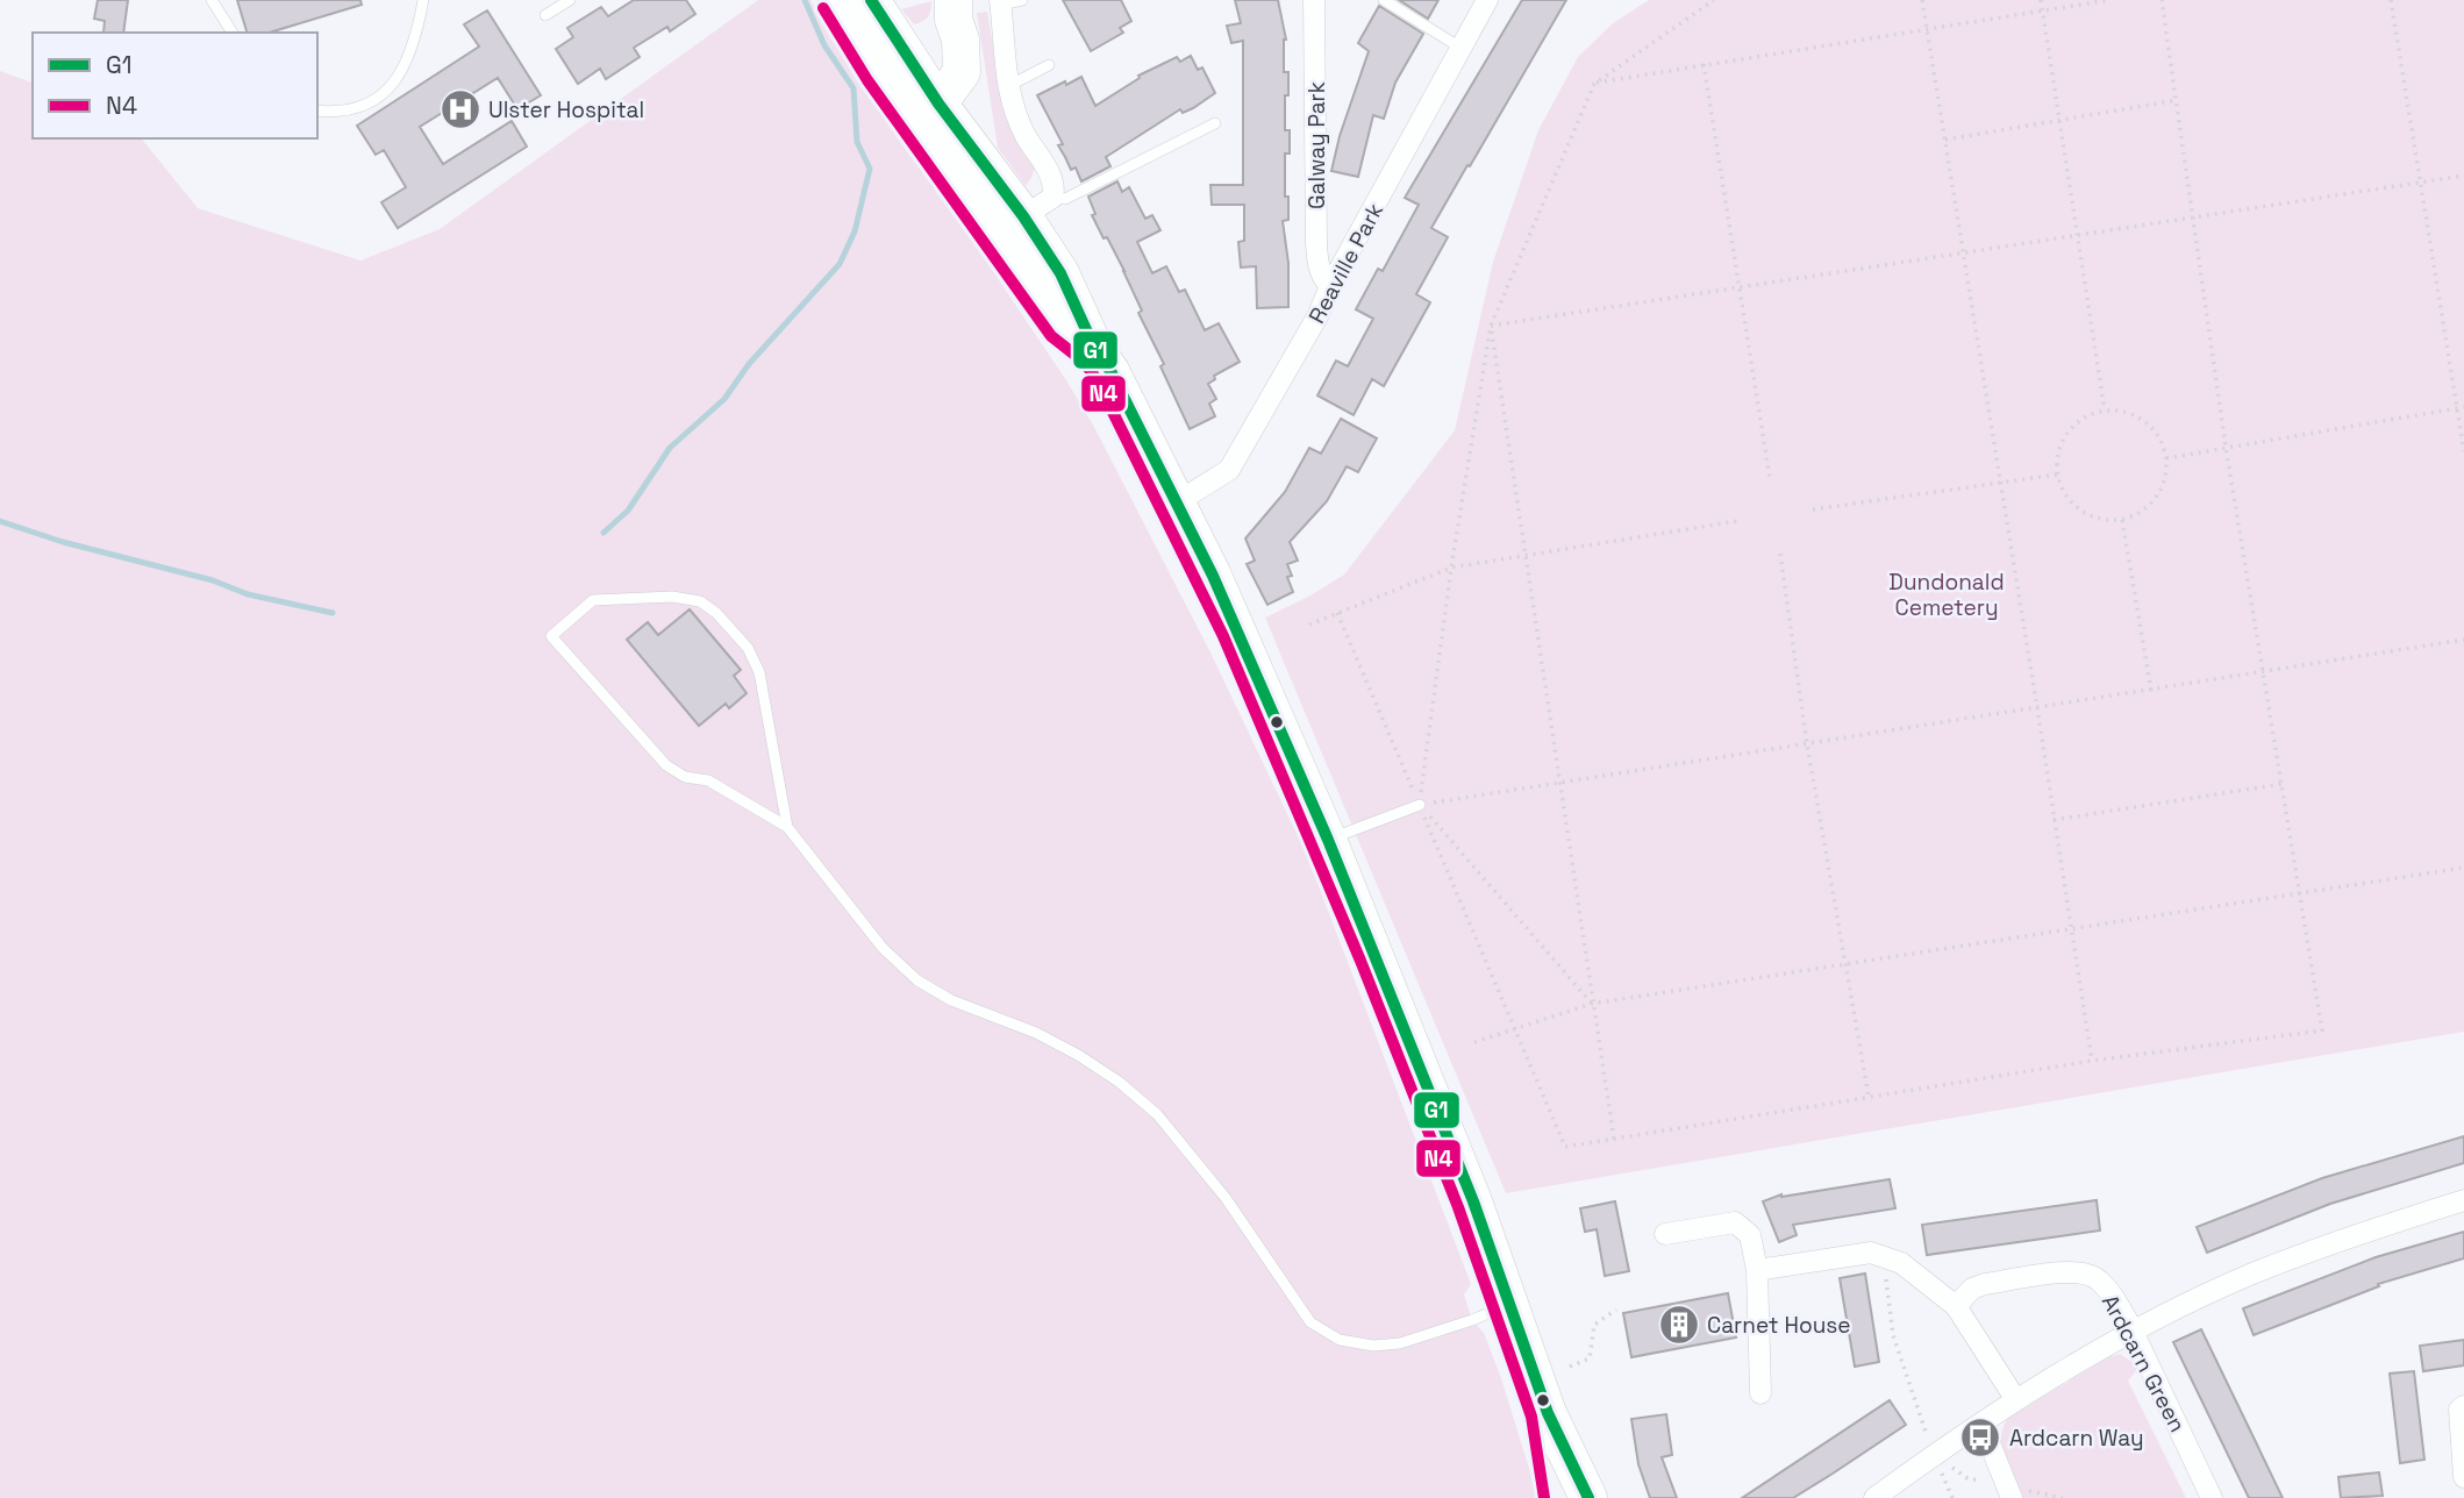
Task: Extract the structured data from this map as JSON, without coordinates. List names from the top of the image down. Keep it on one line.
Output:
{"streets":{"street":["Galway Park","Reaville Park","Ardcarn Green"]},"crossings":[["Galway Park","Reaville Park"]],"parks":["Dundonald Cemetery"],"places":{"hospital":["Ulster Hospital"],"building":["Carnet House"],"bus stop":["Ardcarn Way"]},"lines":["transit line G1","transit line N4"],"legend":["G1","N4"]}
